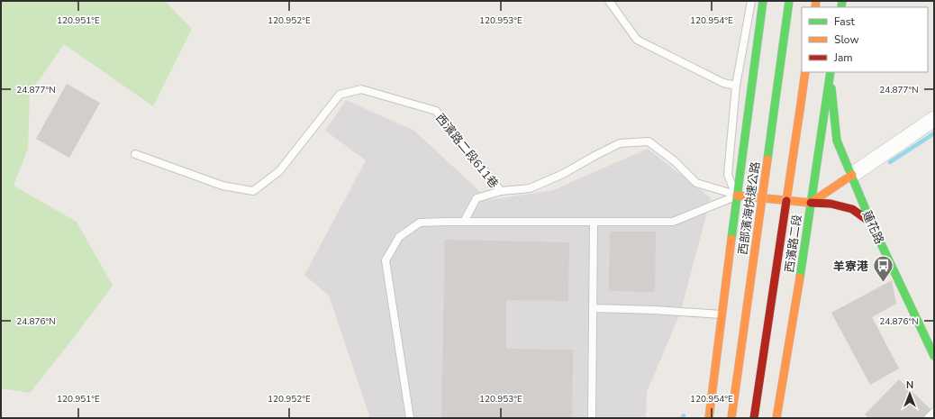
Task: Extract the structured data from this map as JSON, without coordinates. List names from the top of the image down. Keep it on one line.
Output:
{"streets":{"main road":["西部濱海快速公路","蓮花路","西濱路二段"],"lane":["西濱路二段611巷"]},"crossings":[["蓮花路","西濱路二段"]],"places":{"bus stop":["羊寮港"]},"legend":["Fast","Slow","Jam"],"north":"top","coordinates":["120.951°E","120.952°E","120.953°E","120.954°E","24.877°N","24.876°N"]}
